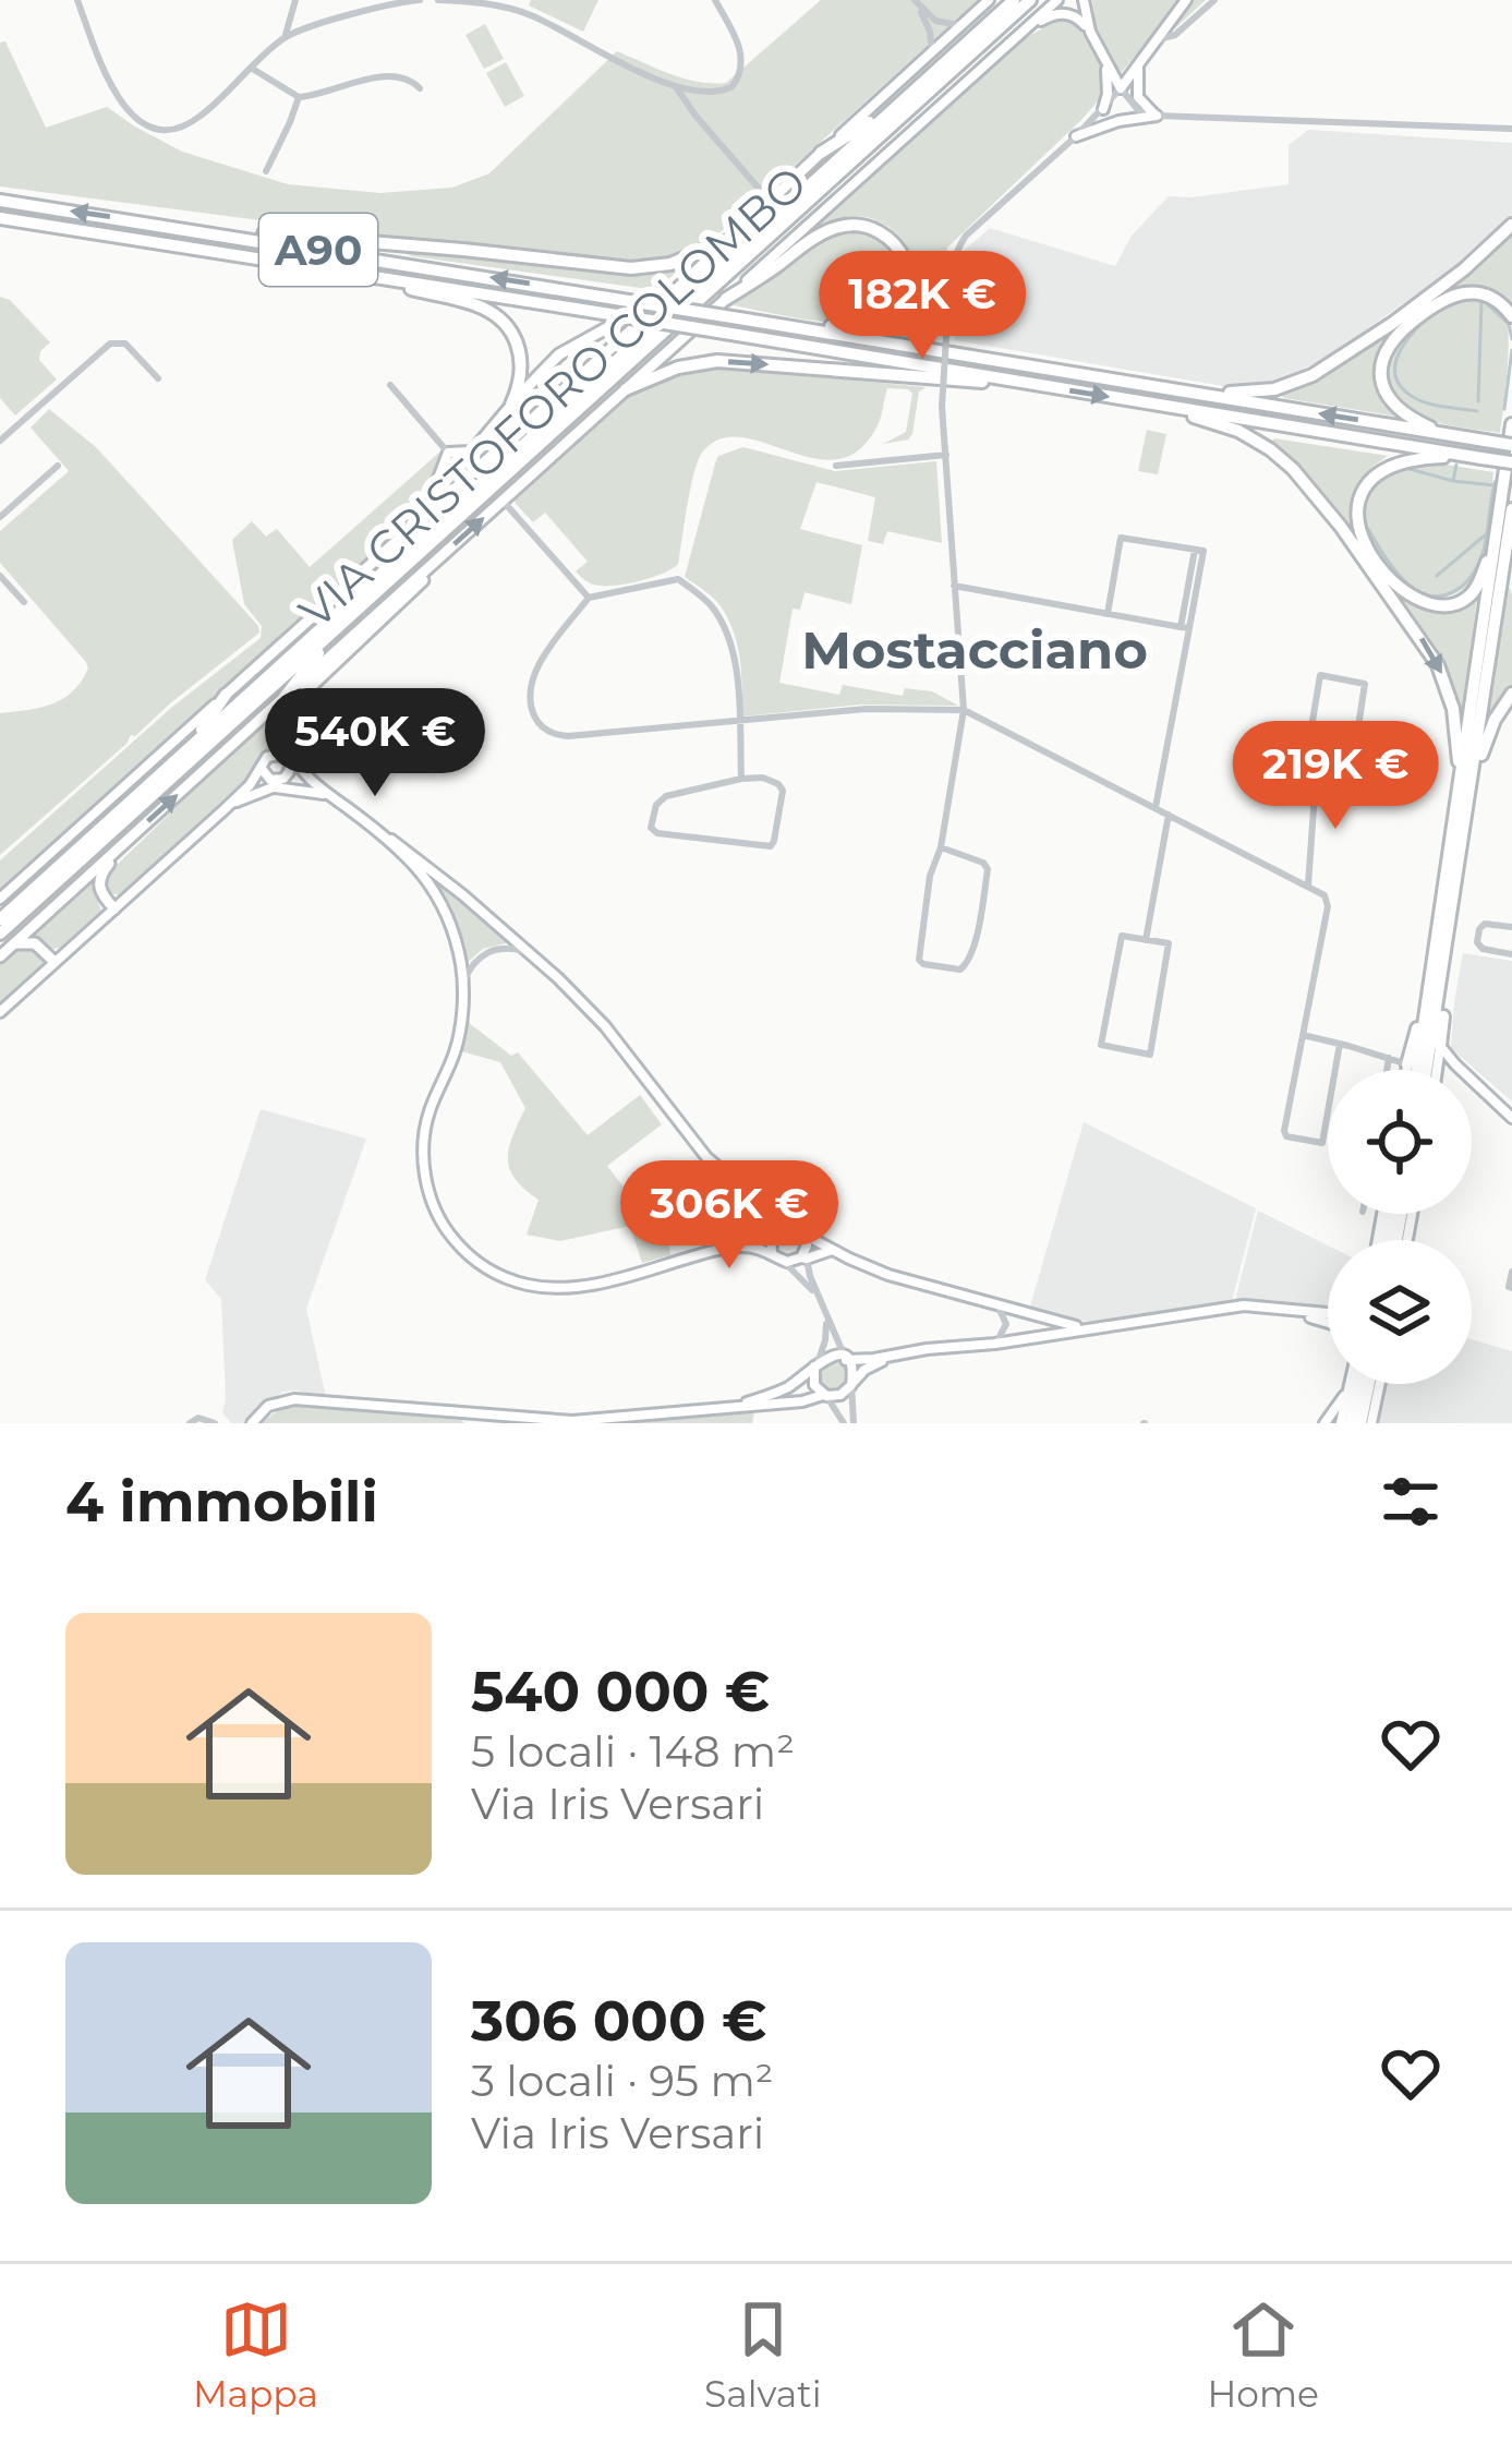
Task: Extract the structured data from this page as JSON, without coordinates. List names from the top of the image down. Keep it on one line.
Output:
{"streets":{"highway":["A90","VIA CRISTOFORO COLOMBO"]},"districts":["Mostacciano"],"page":{"price":["182K €","540K €","219K €","306K €"],"heading":"4 immobili","list":[{"name":"540 000 €","note":"5 locali · 148 m² · Via Iris Versari"},{"name":"306 000 €","note":"3 locali · 95 m² · Via Iris Versari"}],"tabs":["Mappa","Salvati","Home"]}}
